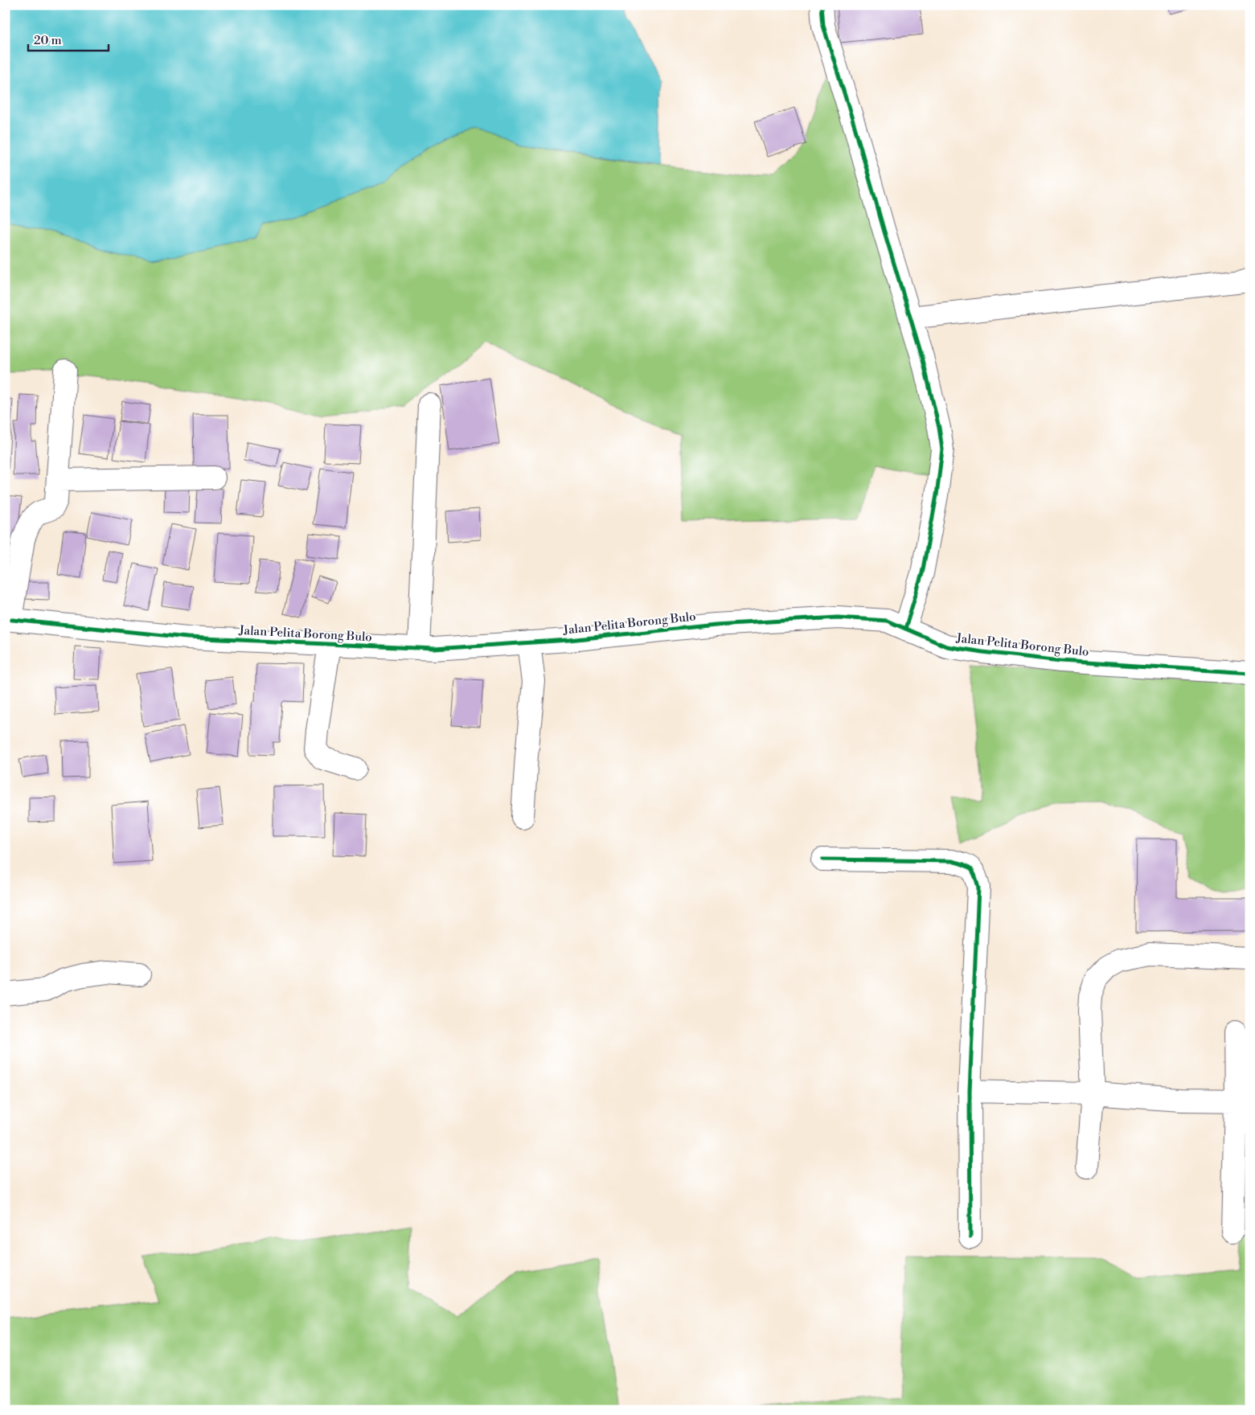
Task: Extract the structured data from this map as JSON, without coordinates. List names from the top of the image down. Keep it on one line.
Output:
{"streets":{"street":["Jalan Pelita Borong Bulo"]},"scale_bar":"20 m"}
